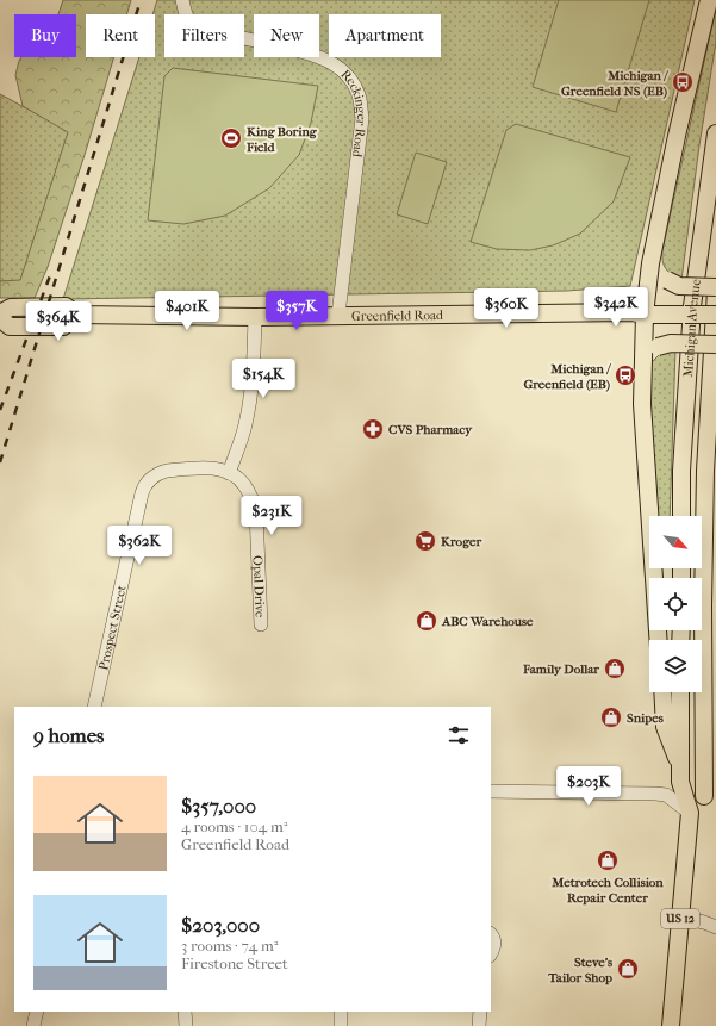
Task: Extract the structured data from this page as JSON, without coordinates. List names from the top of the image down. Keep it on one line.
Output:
{"streets":{"main road":["Greenfield Road","Michigan Avenue","US 12"],"street":["Reckinger Road","Opal Drive","Prospect Street"]},"crossings":[["Reckinger Road","Greenfield Road"],["Opal Drive","Prospect Street"]],"places":{"bus stop":["Michigan / Greenfield NS (EB)","Michigan / Greenfield (EB)"],"sports":["King Boring Field"],"pharmacy":["CVS Pharmacy"],"supermarket":["Kroger"],"shop":["ABC Warehouse","Family Dollar","Snipes","Metrotech Collision Repair Center","Steve's Tailor Shop"]},"north":"bottom right","page":{"chip":["Buy","Rent","Filters","New","Apartment"],"price":["$342K","$360K","$401K","$357K","$364K","$154K","$231K","$362K","$203K"],"heading":"9 homes","list":[{"name":"$357,000","note":"4 rooms · 104 m² · Greenfield Road"},{"name":"$203,000","note":"3 rooms · 74 m² · Firestone Street"}]}}
